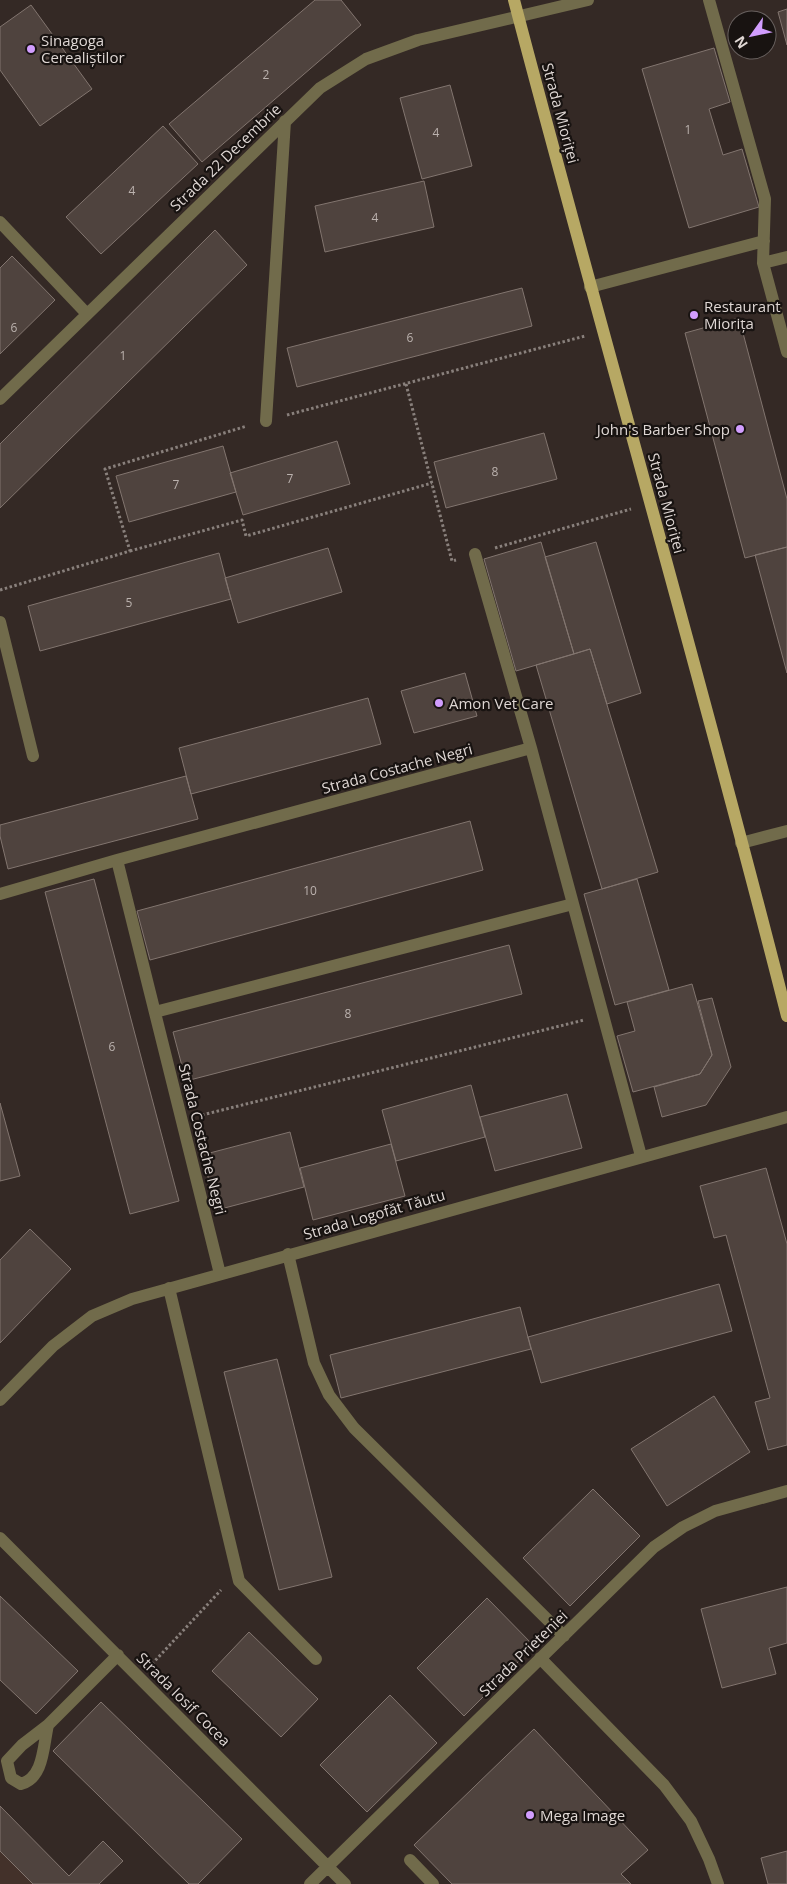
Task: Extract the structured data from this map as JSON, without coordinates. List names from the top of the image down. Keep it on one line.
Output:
{"streets":{"main road":["Strada Mioriței"],"street":["Strada 22 Decembrie","Strada Costache Negri","Strada Logofăt Tăutu","Strada Prieteniei","Strada Iosif Cocea"]},"crossings":[["Strada Mioriței","Strada 22 Decembrie"],["Strada Costache Negri","Strada Logofăt Tăutu"],["Strada Prieteniei","Strada Iosif Cocea"]],"places":["Sinagoga Cerealiștilor","Restaurant Miorița","John's Barber Shop","Amon Vet Care","Mega Image"],"house_numbers":["2","1","4","4","4","6","6","1","8","7","7","5","10","8","6"],"north":"bottom left"}
